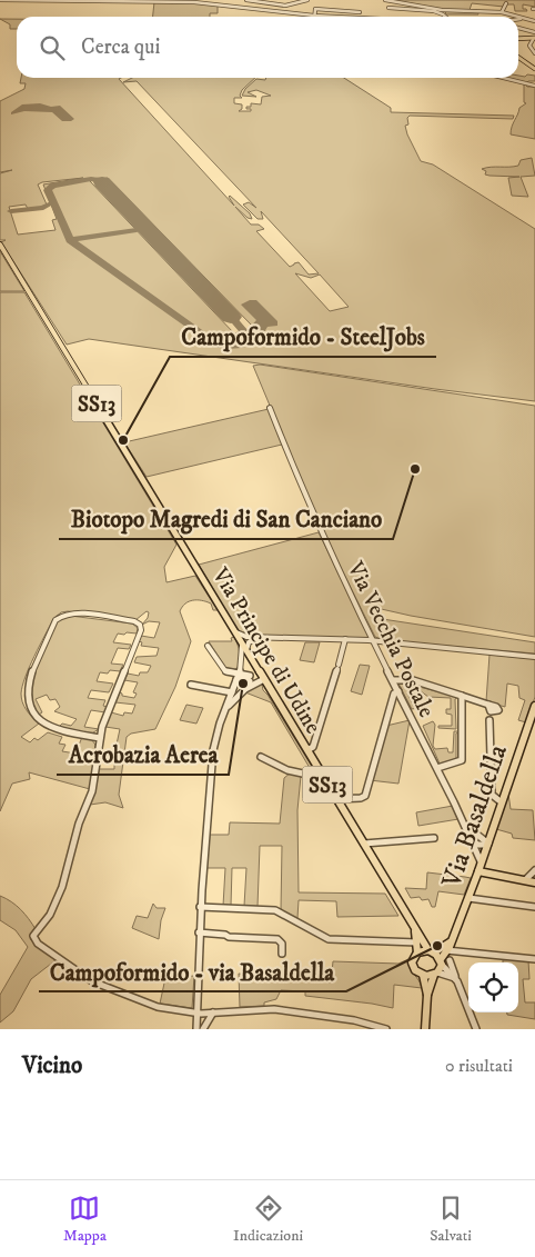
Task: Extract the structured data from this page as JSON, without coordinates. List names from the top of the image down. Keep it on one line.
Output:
{"streets":{"main road":["SS13","Via Principe di Udine","Via Basaldella"],"street":["Via Vecchia Postale"]},"crossings":[["SS13","Via Principe di Udine"],["SS13","Via Basaldella"],["Via Vecchia Postale","Via Basaldella"],["Via Principe di Udine","Via Basaldella"]],"places":["Campoformido - SteelJobs","Biotopo Magredi di San Canciano","Acrobazia Aerea","Campoformido - via Basaldella"],"page":{"search":"Cerca qui","heading":["Vicino","0 risultati"],"nav":["Mappa","Indicazioni","Salvati"]}}
